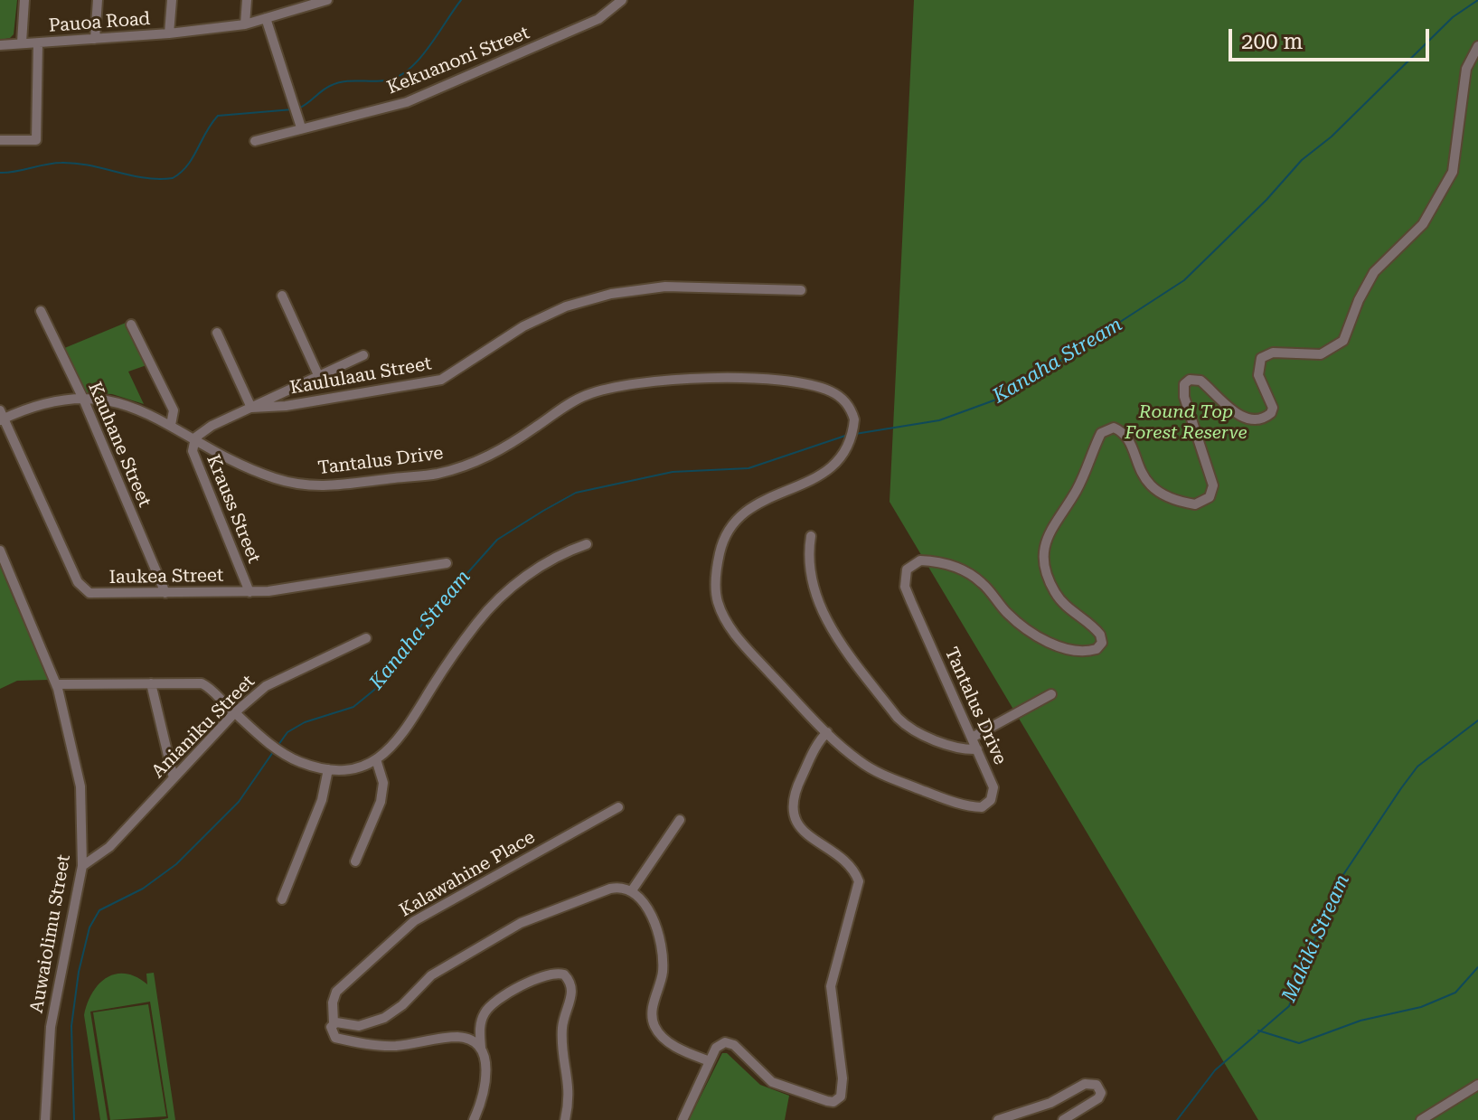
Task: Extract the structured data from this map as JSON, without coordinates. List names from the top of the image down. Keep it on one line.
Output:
{"streets":{"street":["Pauoa Road","Kekuanoni Street","Kaululaau Street","Kauhane Street","Tantalus Drive","Krauss Street","Iaukea Street","Anianiku Street","Kalawahine Place","Auwaiolimu Street"]},"crossings":[["Kauhane Street","Tantalus Drive"],["Kauhane Street","Iaukea Street"],["Tantalus Drive","Krauss Street"],["Tantalus Drive","Iaukea Street"],["Krauss Street","Iaukea Street"],["Anianiku Street","Auwaiolimu Street"]],"water":["Kanaha Stream","Makiki Stream"],"parks":["Round Top Forest Reserve"],"scale_bar":"200 m"}
